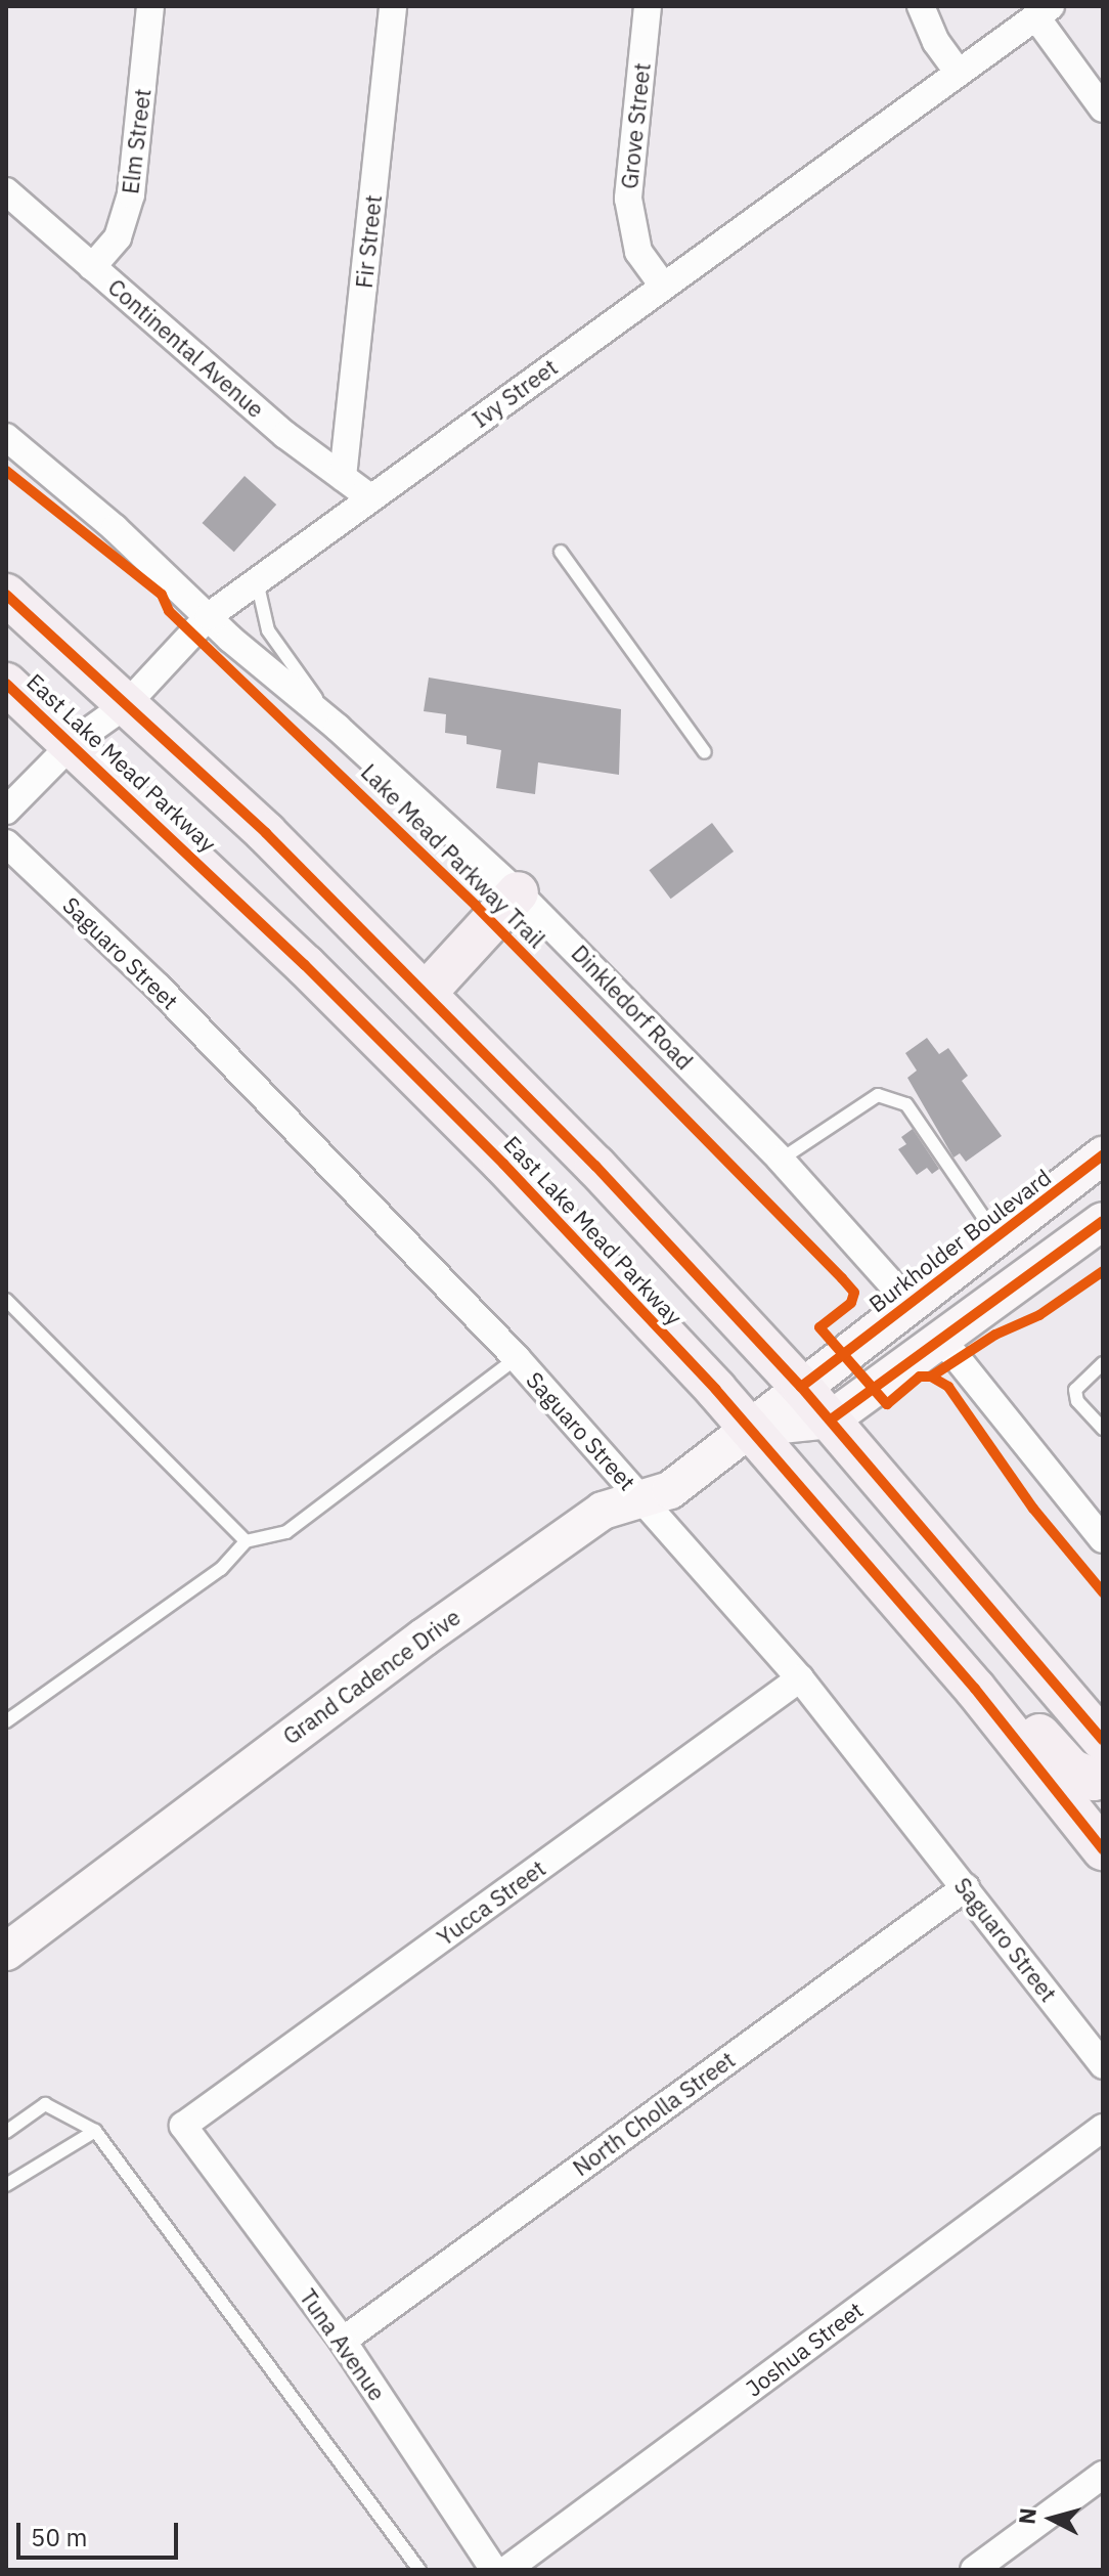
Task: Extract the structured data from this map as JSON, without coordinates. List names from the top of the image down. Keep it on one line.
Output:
{"streets":{"main road":["East Lake Mead Parkway","Burkholder Boulevard","Grand Cadence Drive"],"street":["Grove Street","Elm Street","Fir Street","Continental Avenue","Ivy Street","Saguaro Street","Dinkledorf Road","Yucca Street","North Cholla Street","Tuna Avenue","Joshua Street"],"cycle path":["Lake Mead Parkway Trail"]},"crossings":[["Grove Street","Ivy Street"],["Elm Street","Continental Avenue"],["Fir Street","Continental Avenue"],["Continental Avenue","Ivy Street"],["Ivy Street","East Lake Mead Parkway"],["Ivy Street","Dinkledorf Road"],["East Lake Mead Parkway","Burkholder Boulevard"],["East Lake Mead Parkway","Grand Cadence Drive"],["Saguaro Street","Grand Cadence Drive"],["Saguaro Street","Yucca Street"],["Saguaro Street","North Cholla Street"],["Dinkledorf Road","Burkholder Boulevard"],["Burkholder Boulevard","Grand Cadence Drive"],["Yucca Street","Tuna Avenue"],["North Cholla Street","Tuna Avenue"]],"scale_bar":"50 m","north":"left"}
